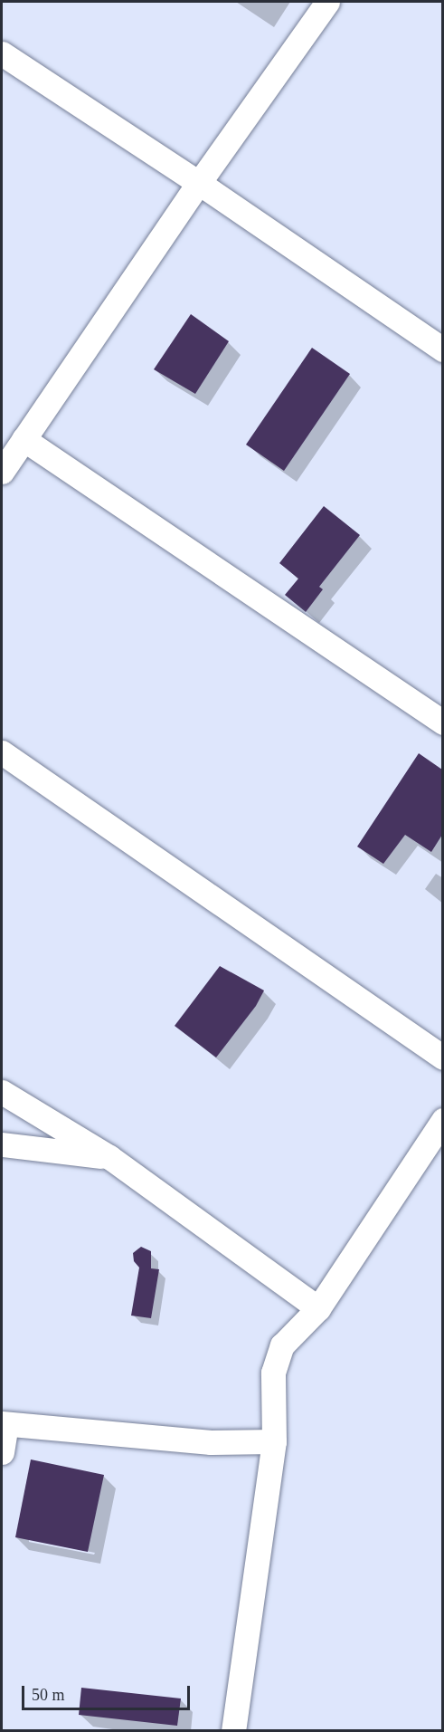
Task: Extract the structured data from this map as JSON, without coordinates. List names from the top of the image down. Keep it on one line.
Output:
{"scale_bar":"50 m"}
